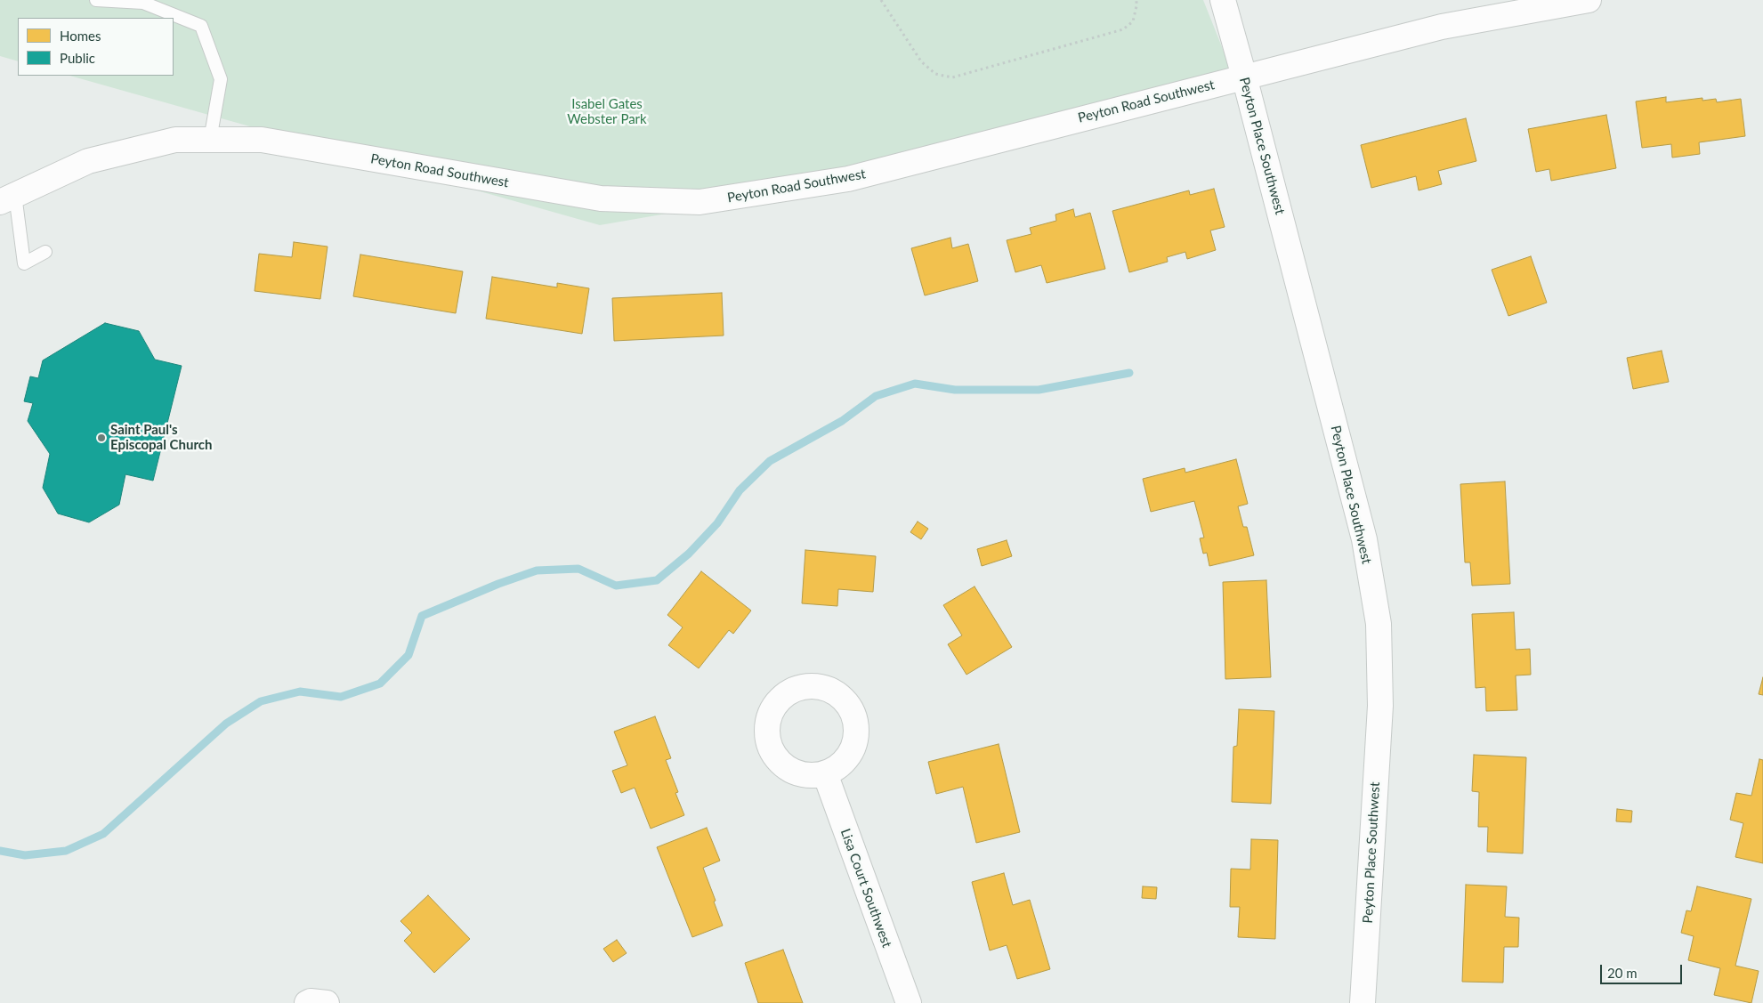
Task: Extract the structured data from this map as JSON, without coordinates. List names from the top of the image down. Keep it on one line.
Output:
{"streets":{"street":["Peyton Road Southwest","Peyton Place Southwest","Lisa Court Southwest"]},"crossings":[["Peyton Road Southwest","Peyton Place Southwest"]],"parks":["Isabel Gates Webster Park"],"places":["Saint Paul's Episcopal Church"],"legend":["Homes","Public"],"scale_bar":"20 m"}
